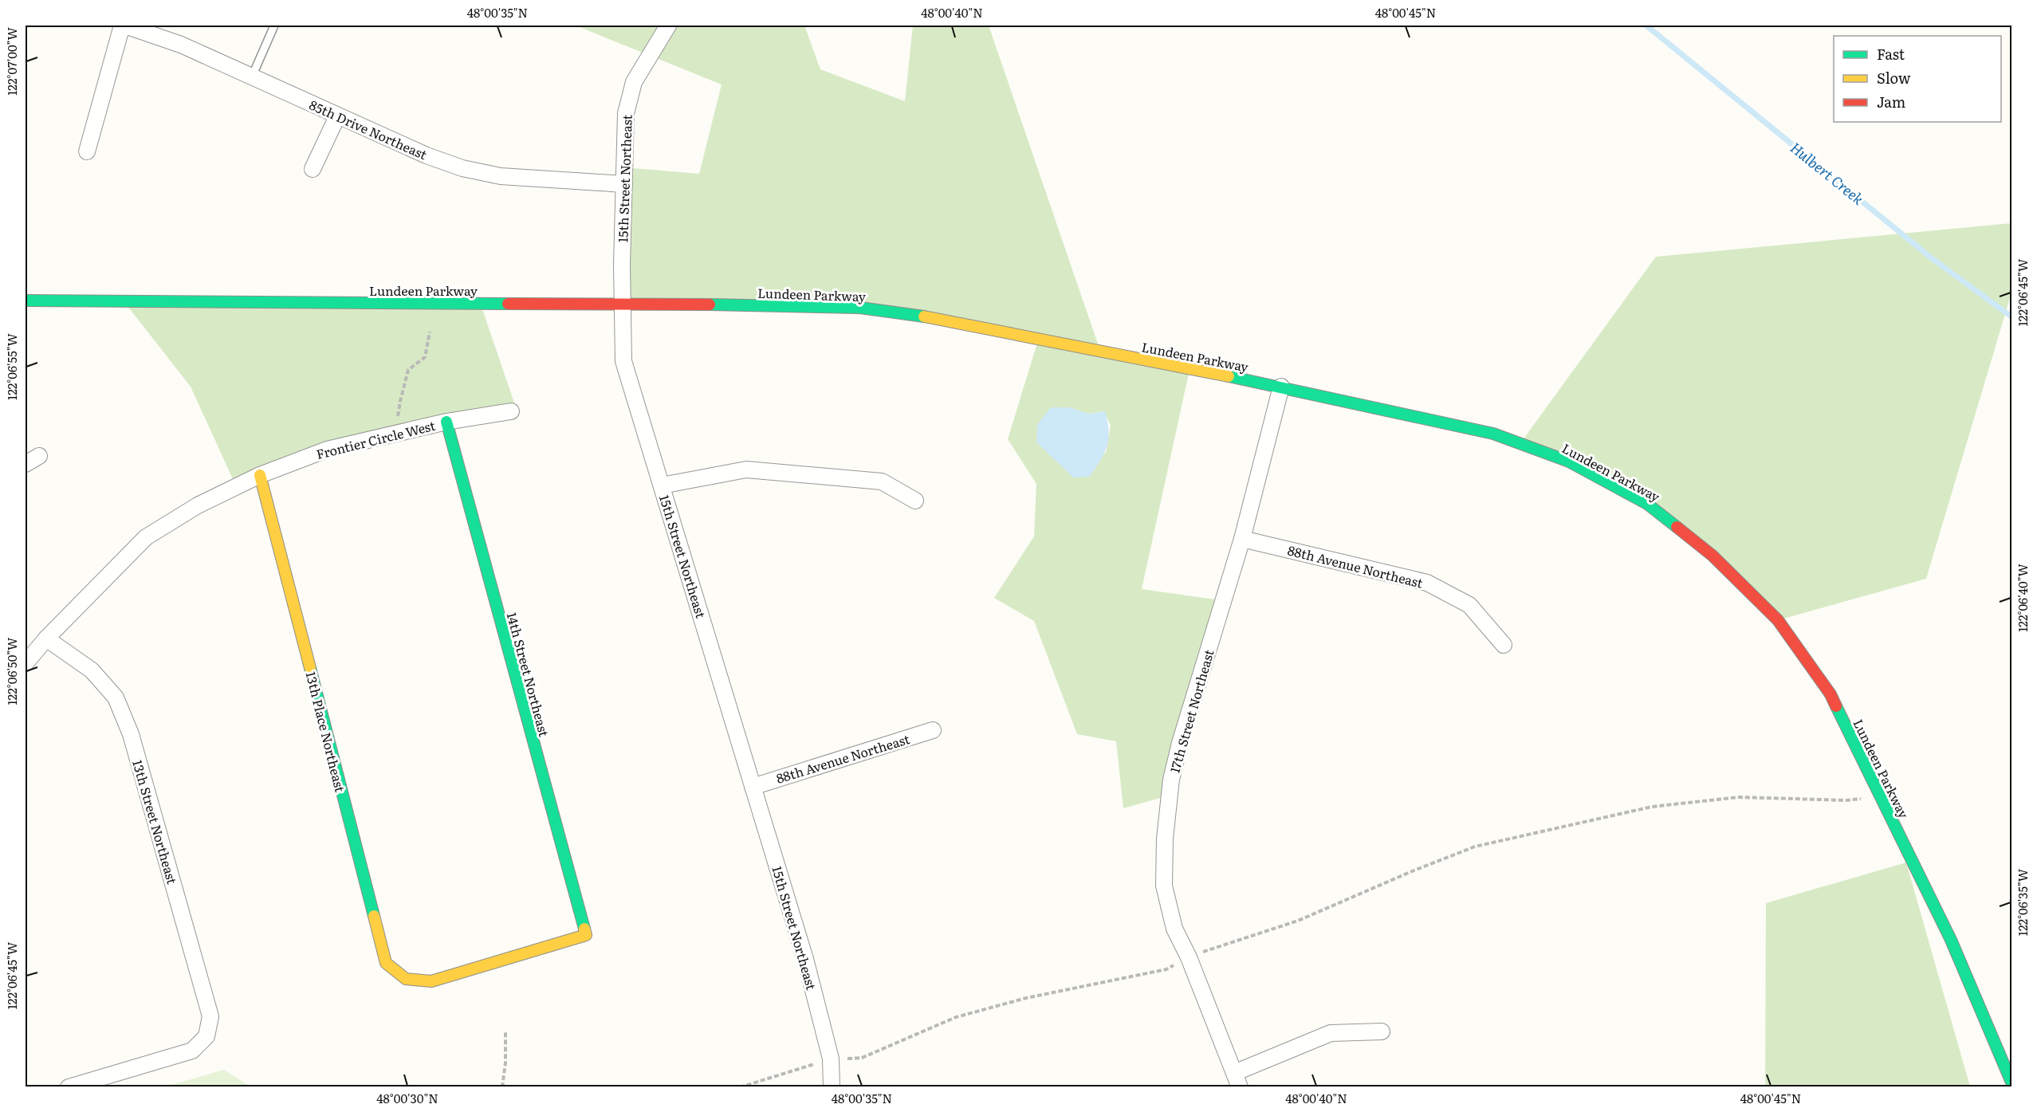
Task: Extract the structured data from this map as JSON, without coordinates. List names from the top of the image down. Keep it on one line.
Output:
{"streets":{"main road":["Lundeen Parkway","14th Street Northeast","13th Place Northeast"],"street":["85th Drive Northeast","15th Street Northeast","Frontier Circle West","88th Avenue Northeast","17th Street Northeast","13th Street Northeast"]},"crossings":[["85th Drive Northeast","15th Street Northeast"],["15th Street Northeast","Lundeen Parkway"],["15th Street Northeast","88th Avenue Northeast"],["Lundeen Parkway","17th Street Northeast"],["Frontier Circle West","14th Street Northeast"],["Frontier Circle West","13th Place Northeast"],["Frontier Circle West","13th Street Northeast"],["88th Avenue Northeast","17th Street Northeast"],["14th Street Northeast","13th Place Northeast"]],"water":["Hulbert Creek"],"legend":["Fast","Slow","Jam"],"coordinates":["48°00'35\"N","48°00'40\"N","48°00'45\"N","122°07'00\"W","122°06'45\"W","122°06'55\"W","122°06'40\"W","122°06'50\"W","122°06'35\"W","48°00'30\"N"]}
